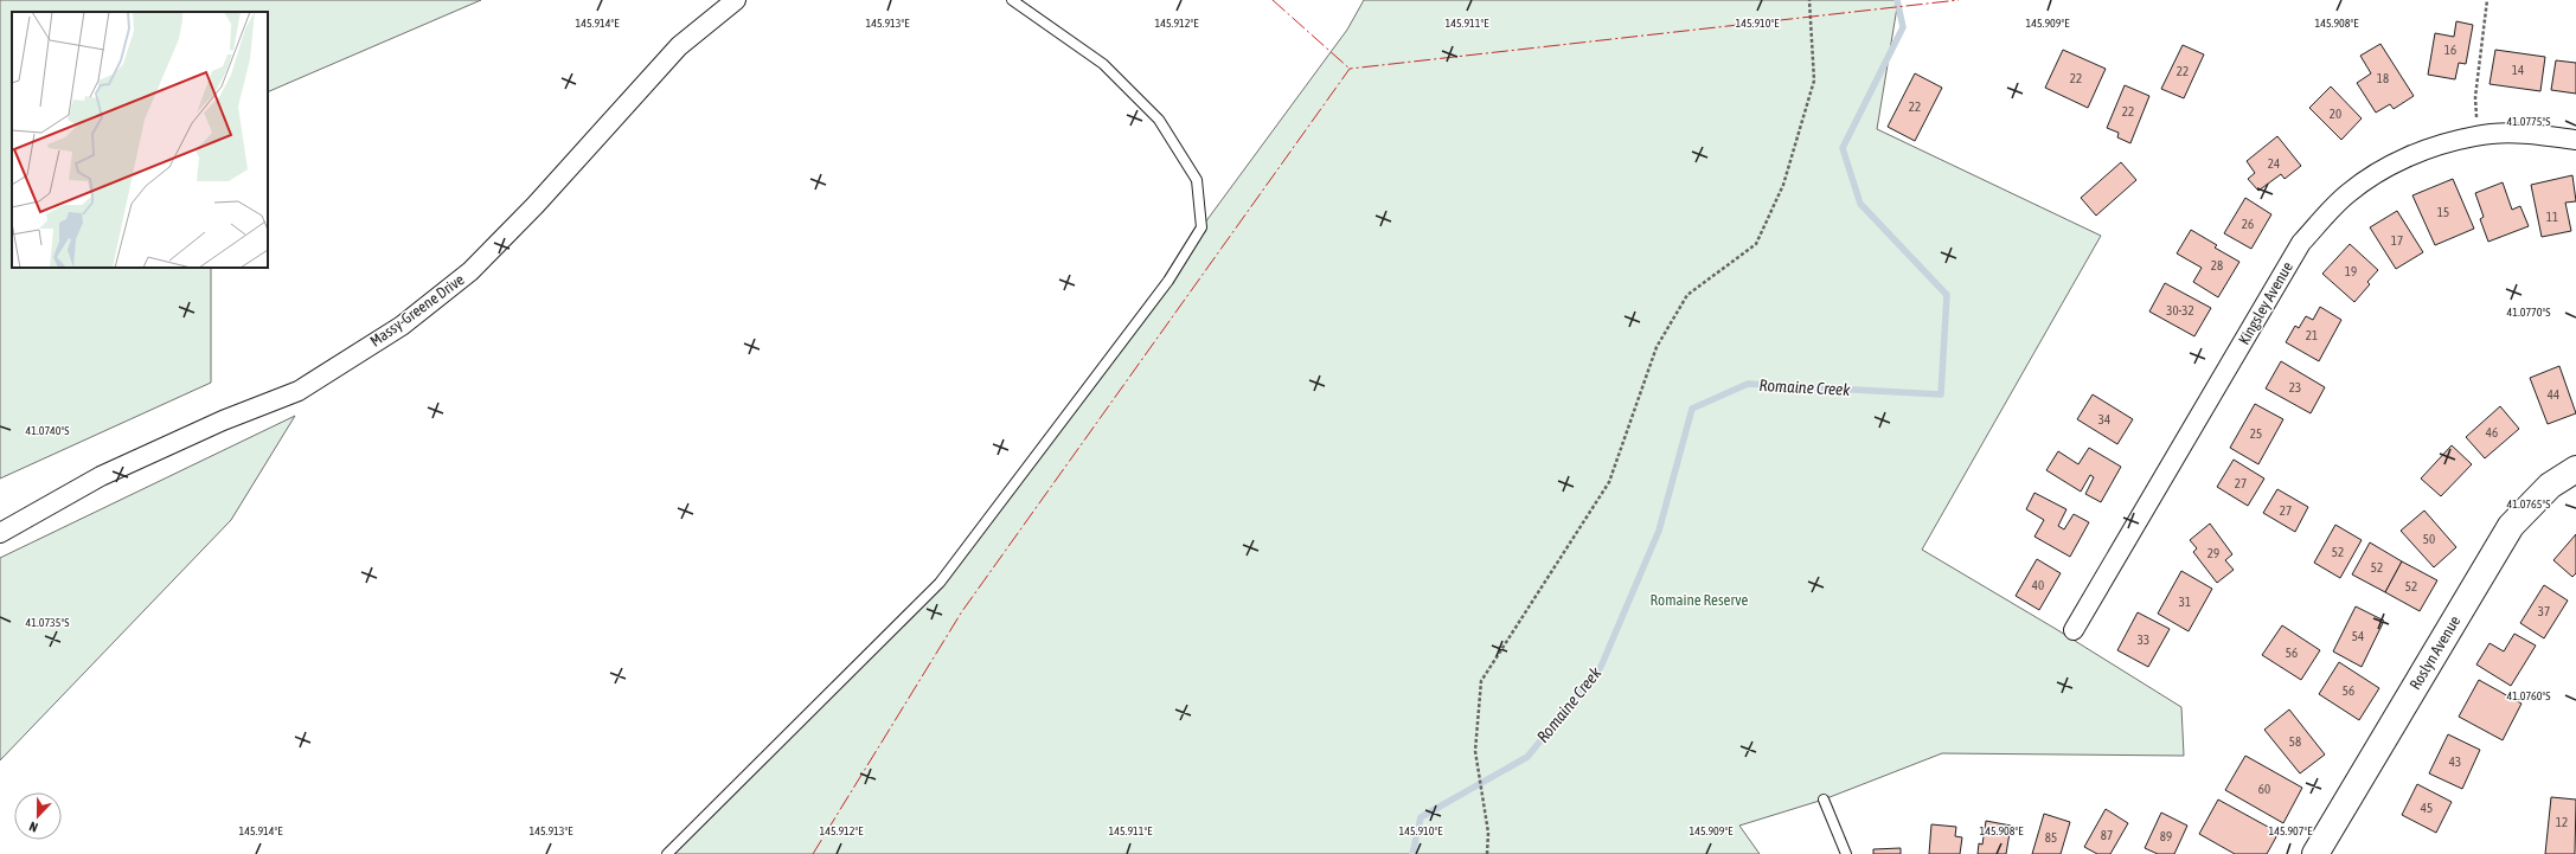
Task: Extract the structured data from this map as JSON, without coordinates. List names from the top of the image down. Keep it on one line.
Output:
{"streets":{"street":["Kingsley Avenue","Massy-Greene Drive","Roslyn Avenue"]},"water":["Romaine Creek"],"parks":["Romaine Reserve"],"house_numbers":["16","14","22","22","18","22","22","20","24","15","11","26","17","28","19","30-32","21","23","44","34","46","25","27","27","50","52","29","52","40","52","31","37","54","33","56","56","58","43","60","45","12","87","89","85"],"north":"bottom","coordinates":["145.914°E","145.913°E","145.912°E","145.911°E","145.910°E","145.909°E","145.908°E","41.0775°S","41.0770°S","41.0740°S","41.0765°S","41.0735°S","41.0760°S","145.907°E"]}
